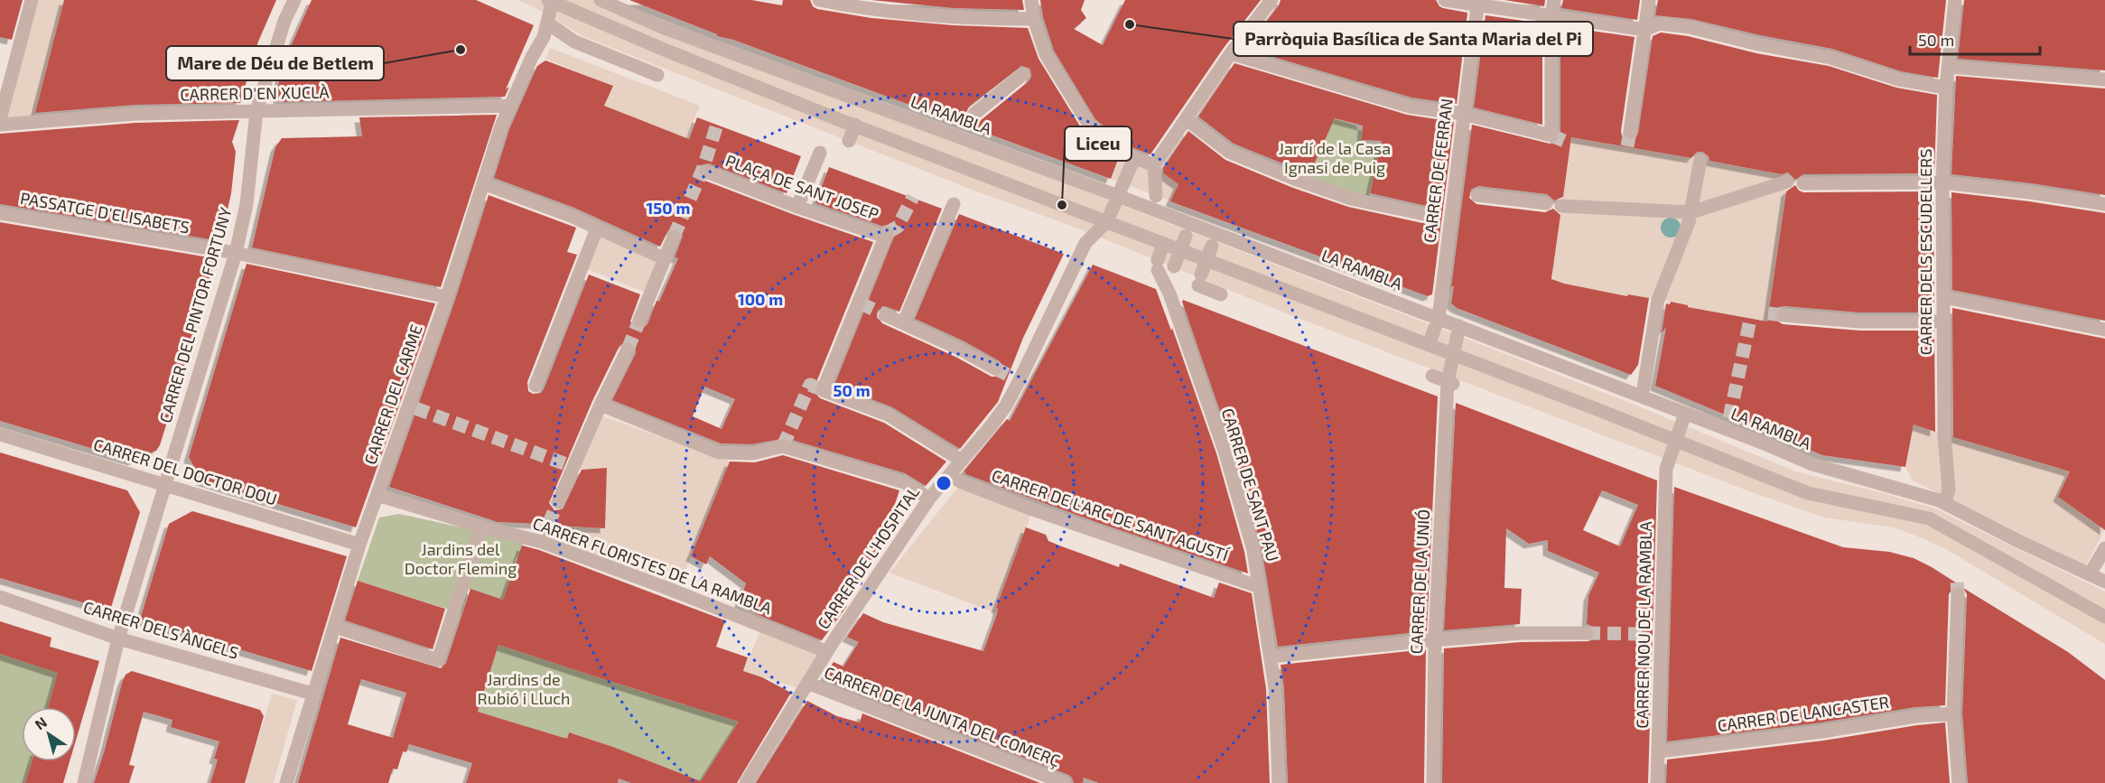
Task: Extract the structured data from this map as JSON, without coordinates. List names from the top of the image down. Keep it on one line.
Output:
{"streets":{"street":["CARRER D'EN XUCLÀ","LA RAMBLA","CARRER DE FERRAN","PLAÇA DE SANT JOSEP","PASSATGE D'ELISABETS","CARRER DELS ESCUDELLERS","CARRER DEL PINTOR FORTUNY","CARRER DEL CARME","CARRER DEL DOCTOR DOU","CARRER DE SANT PAU","CARRER DE L'ARC DE SANT AGUSTÍ","CARRER DE L'HOSPITAL","CARRER FLORISTES DE LA RAMBLA","CARRER DE LA UNIÓ","CARRER NOU DE LA RAMBLA","CARRER DELS ÀNGELS","CARRER DE LANCASTER","CARRER DE LA JUNTA DEL COMERÇ"]},"crossings":[["CARRER D'EN XUCLÀ","CARRER DEL PINTOR FORTUNY"],["CARRER D'EN XUCLÀ","CARRER DEL CARME"],["LA RAMBLA","CARRER DE FERRAN"],["LA RAMBLA","CARRER DELS ESCUDELLERS"],["LA RAMBLA","CARRER DE LA UNIÓ"],["LA RAMBLA","CARRER NOU DE LA RAMBLA"],["PLAÇA DE SANT JOSEP","CARRER DE L'HOSPITAL"],["PASSATGE D'ELISABETS","CARRER DEL PINTOR FORTUNY"],["PASSATGE D'ELISABETS","CARRER DEL CARME"],["CARRER DEL PINTOR FORTUNY","CARRER DEL DOCTOR DOU"],["CARRER DEL PINTOR FORTUNY","CARRER DELS ÀNGELS"],["CARRER DEL CARME","CARRER DEL DOCTOR DOU"],["CARRER DEL CARME","CARRER FLORISTES DE LA RAMBLA"],["CARRER DEL CARME","CARRER DELS ÀNGELS"],["CARRER DE SANT PAU","CARRER DE L'ARC DE SANT AGUSTÍ"],["CARRER DE L'ARC DE SANT AGUSTÍ","CARRER DE L'HOSPITAL"],["CARRER DE L'HOSPITAL","CARRER DE LA JUNTA DEL COMERÇ"],["CARRER NOU DE LA RAMBLA","CARRER DE LANCASTER"]],"parks":["Jardí de la Casa Ignasi de Puig","Jardins del Doctor Fleming","Jardins de Rubió i Lluch"],"places":["Parròquia Basílica de Santa Maria del Pi","Mare de Déu de Betlem","Liceu"],"scale_bar":"50 m","north":"top left","rings":["150 m","100 m","50 m"]}
